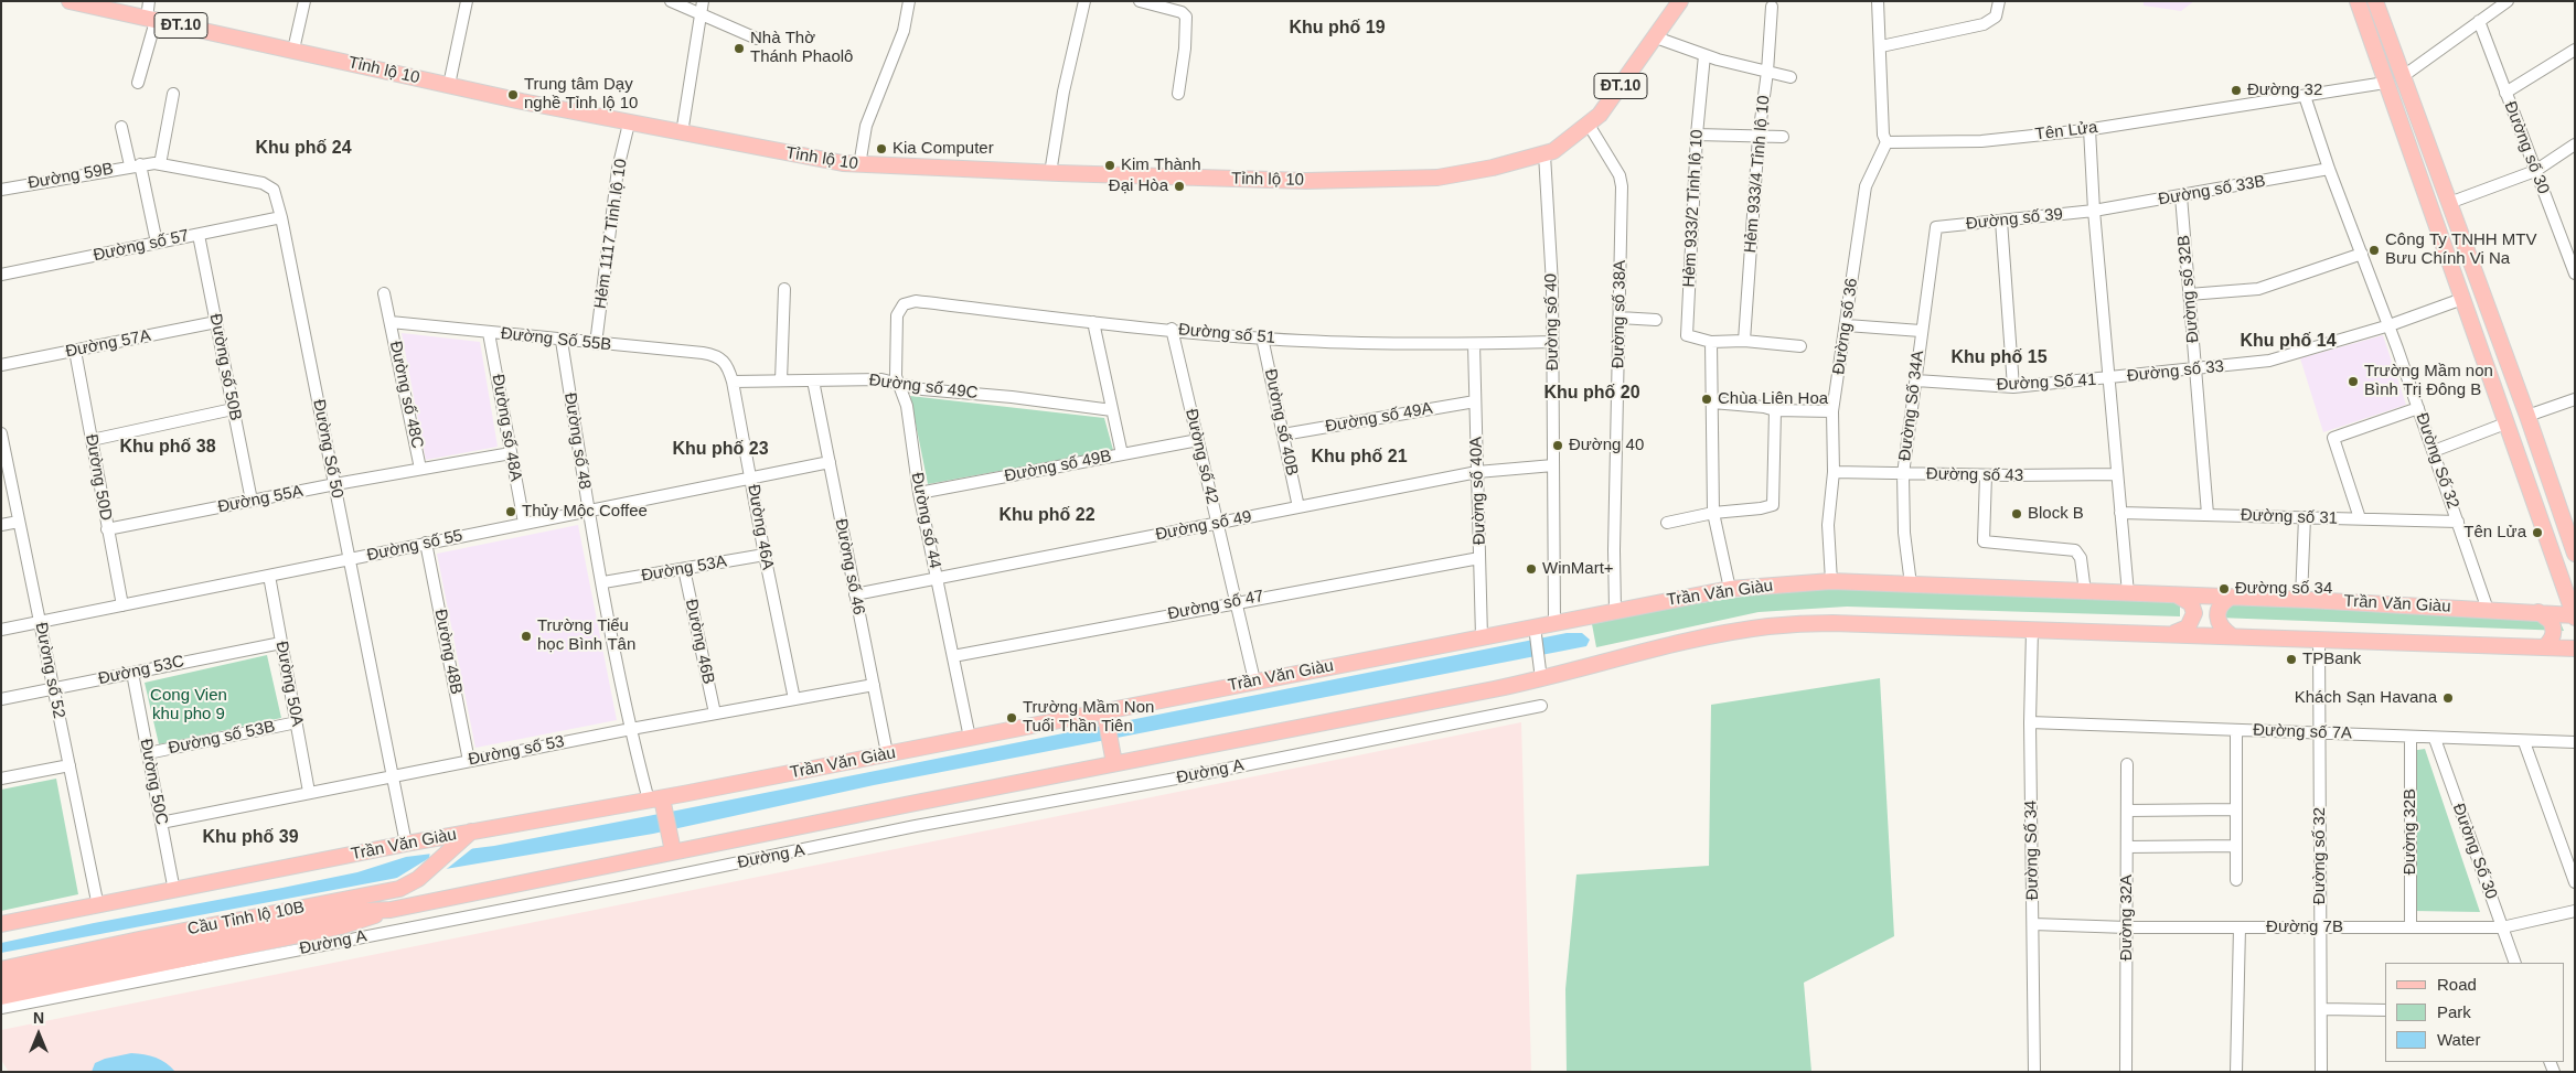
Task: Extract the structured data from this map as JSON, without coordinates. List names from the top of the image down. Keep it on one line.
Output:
{"streets":{"main road":["ĐT.10","Tỉnh lộ 10","Trần Văn Giàu","Cầu Tỉnh lộ 10B"],"street":["Tên Lửa","Đường số 30","Hẻm 933/4 Tỉnh lộ 10","Đường 59B","Đường số 33B","Hẻm 933/2 Tỉnh lộ 10","Đường số 39","Hẻm 1117 Tỉnh lộ 10","Đường số 57","Đường số 32B","Đường số 38A","Đường số 40","Đường số 36","Đường số 51","Đường Số 55B","Đường 57A","Đường số 50B","Đường số 33","Đường Số 41","Đường số 49C","Đường số 48C","Đường Số 34A","Đường số 49A","Đường số 40B","Đường số 48A","Đường số 48","Đường Số 50","Đường số 42","Đường Số 32","Đường số 49B","Đường số 43","Đường 50D","Đường số 40A","Đường 55A","Đường số 31","Đường số 44","Đường số 49","Đường 46A","Đường số 55","Đường số 46","Đường 53A","Đường số 47","Đường 46B","Đường 48B","Đường số 52","Đường 53C","Đường 50A","Đường số 7A","Đường số 53B","Đường số 53","Đường A","Đường 50C","Đường 32B","Đường Số 34","Đường Số 30","Đường số 32","Đường 32A","Đường 7B"]},"crossings":[["Tỉnh lộ 10","Hẻm 1117 Tỉnh lộ 10"],["Tỉnh lộ 10","Đường số 38A"],["Tỉnh lộ 10","Đường số 40"],["Tên Lửa","Đường số 36"],["Tên Lửa","Đường Số 32"],["Đường 59B","Đường Số 50"],["Đường số 33B","Đường số 39"],["Đường số 33B","Đường số 32B"],["Đường số 33B","Đường Số 32"],["Đường số 39","Đường Số 34A"],["Hẻm 1117 Tỉnh lộ 10","Đường Số 55B"],["Đường số 57","Đường số 50B"],["Đường số 57","Đường Số 50"],["Đường số 32B","Đường số 33"],["Đường số 32B","Đường số 31"],["Đường số 38A","Trần Văn Giàu"],["Đường số 40","Đường số 51"],["Đường số 40","Đường số 49"],["Đường số 40","Trần Văn Giàu"],["Đường số 36","Đường số 43"],["Đường số 36","Trần Văn Giàu"],["Đường số 51","Đường số 40B"],["Đường số 51","Đường số 42"],["Đường số 51","Đường số 40A"],["Đường số 51","Đường số 44"],["Đường Số 55B","Đường số 48C"],["Đường Số 55B","Đường số 48A"],["Đường Số 55B","Đường số 48"],["Đường Số 55B","Đường 46A"],["Đường 57A","Đường số 50B"],["Đường 57A","Đường 50D"],["Đường số 50B","Đường 55A"],["Đường số 33","Đường Số 41"],["Đường số 33","Đường Số 32"],["Đường Số 41","Đường Số 34A"],["Đường số 49C","Đường số 44"],["Đường số 49C","Đường 46A"],["Đường số 49C","Đường số 46"],["Đường số 48C","Đường 55A"],["Đường Số 34A","Đường số 43"],["Đường Số 34A","Trần Văn Giàu"],["Đường số 49A","Đường số 40B"],["Đường số 49A","Đường số 40A"],["Đường số 40B","Đường số 49"],["Đường số 48A","Đường 55A"],["Đường số 48A","Đường số 55"],["Đường số 48","Đường số 55"],["Đường số 48","Đường 53A"],["Đường số 48","Trần Văn Giàu"],["Đường số 48","Đường số 53"],["Đường Số 50","Đường 55A"],["Đường Số 50","Đường số 55"],["Đường Số 50","Trần Văn Giàu"],["Đường Số 50","Đường số 53"],["Đường số 42","Đường số 49B"],["Đường số 42","Đường số 49"],["Đường số 42","Trần Văn Giàu"],["Đường số 42","Đường số 47"],["Đường Số 32","Đường số 31"],["Đường Số 32","Trần Văn Giàu"],["Đường số 49B","Đường số 44"],["Đường 50D","Đường 55A"],["Đường 50D","Đường số 55"],["Đường số 40A","Đường số 49"],["Đường số 40A","Trần Văn Giàu"],["Đường số 40A","Đường số 47"],["Đường số 44","Đường số 49"],["Đường số 44","Trần Văn Giàu"],["Đường số 44","Đường số 47"],["Đường số 49","Đường số 46"],["Đường 46A","Đường số 55"],["Đường 46A","Đường 53A"],["Đường 46A","Đường số 53"],["Đường số 55","Đường số 46"],["Đường số 55","Đường 48B"],["Đường số 55","Đường số 52"],["Đường số 55","Đường 50A"],["Đường số 46","Trần Văn Giàu"],["Đường số 46","Đường số 53"],["Đường 53A","Đường 46B"],["Trần Văn Giàu","Đường số 52"],["Trần Văn Giàu","Đường 50C"],["Trần Văn Giàu","Cầu Tỉnh lộ 10B"],["Đường 46B","Đường số 53"],["Đường 48B","Đường số 53"],["Đường số 52","Đường 53C"],["Đường 53C","Đường 50A"],["Đường 53C","Đường 50C"],["Đường 50A","Đường số 53B"],["Đường 50A","Đường số 53"],["Đường số 7A","Đường 32B"],["Đường số 7A","Đường Số 34"],["Đường số 7A","Đường Số 30"],["Đường số 7A","Đường số 32"],["Đường số 53B","Đường 50C"],["Đường số 53","Đường 50C"],["Đường 32B","Đường 7B"],["Đường Số 34","Đường 7B"],["Đường Số 30","Đường 7B"],["Đường số 32","Đường 7B"],["Đường 32A","Đường 7B"]],"districts":["Khu phố 19","Khu phố 24","Khu phố 14","Khu phố 15","Khu phố 20","Khu phố 38","Khu phố 23","Khu phố 21","Khu phố 22","Khu phố 39"],"parks":["Cong Vien khu pho 9"],"places":["Nhà Thờ Thánh Phaolô","Đường 32","Trung tâm Dạy nghề Tỉnh lộ 10","Kia Computer","Kim Thành","Đại Hòa","Công Ty TNHH MTV Bưu Chính Vi Na","Trường Mầm non Bình Trị Đông B","Chùa Liên Hoa","Đường 40","Thủy Mộc Coffee","Block B","Tên Lửa","WinMart+","Đường số 34","Trường Tiểu học Bình Tân","TPBank","Khách Sạn Havana","Trường Mầm Non Tuổi Thần Tiên"],"legend":["Road","Park","Water"],"north":"top"}
